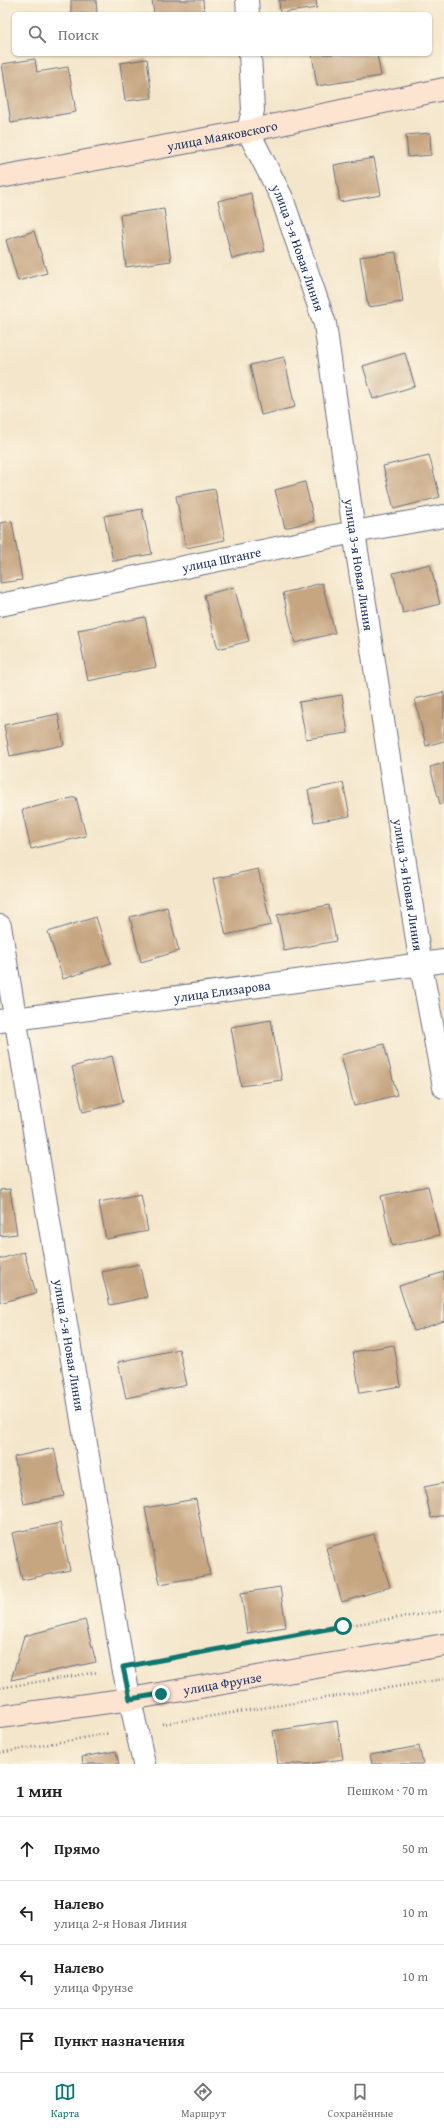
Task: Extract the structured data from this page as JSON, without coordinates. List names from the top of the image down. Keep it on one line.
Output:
{"streets":{"street":["улица Маяковского","улица 3-я Новая Линия","улица Штанге","улица Елизарова","улица 2-я Новая Линия","улица Фрунзе"]},"crossings":[["улица Маяковского","улица 3-я Новая Линия"],["улица 3-я Новая Линия","улица Штанге"],["улица 3-я Новая Линия","улица Елизарова"],["улица Елизарова","улица 2-я Новая Линия"],["улица 2-я Новая Линия","улица Фрунзе"]],"page":{"search":"Поиск","heading":["1 мин","Пешком · 70 m"],"list":[["Прямо","50 m"],["Налево","улица 2-я Новая Линия","10 m"],["Налево","улица Фрунзе","10 m"],"Пункт назначения"],"nav":["Карта","Маршрут","Сохранённые"]}}
